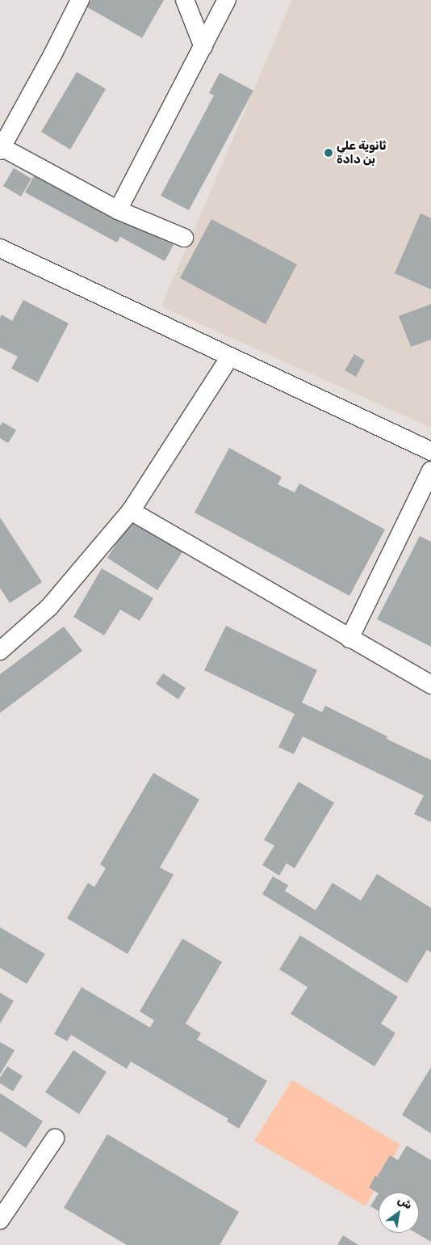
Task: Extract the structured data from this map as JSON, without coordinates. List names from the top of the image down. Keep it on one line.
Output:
{"places":["ثانوية علي بن دادة"],"north":"top right"}
